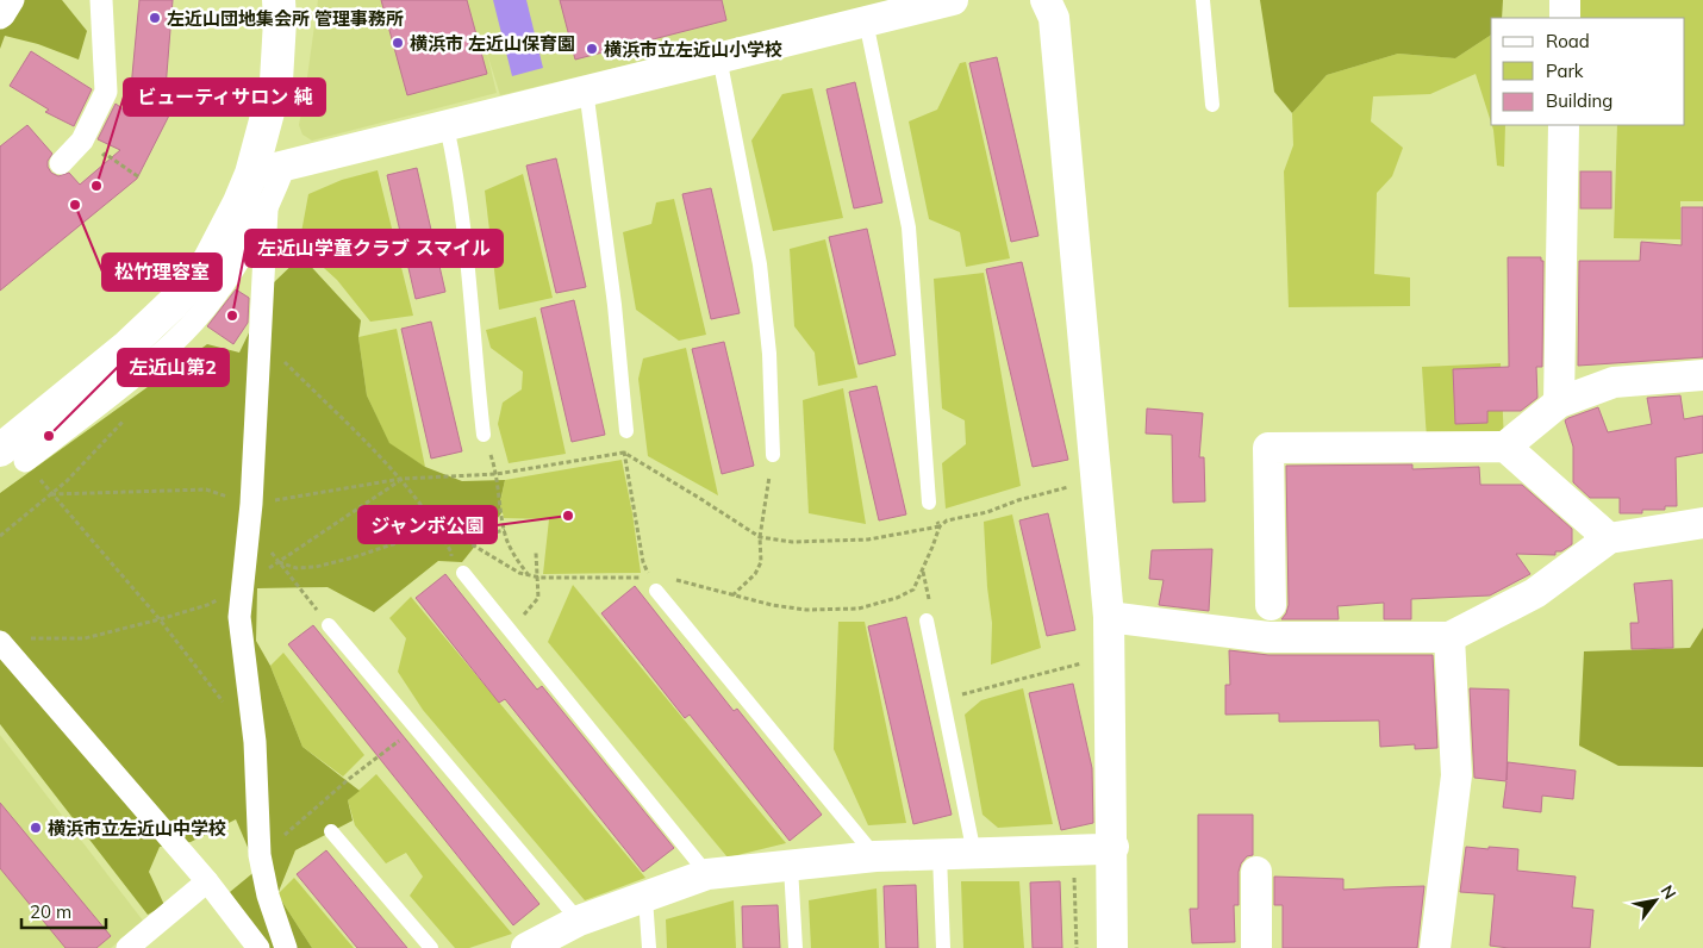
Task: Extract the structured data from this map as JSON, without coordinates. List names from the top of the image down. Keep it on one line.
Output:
{"places":["左近山団地集会所 管理事務所","横浜市 左近山保育園","横浜市立左近山小学校","ビューティサロン 純","松竹理容室","左近山学童クラブ スマイル","左近山第2","ジャンボ公園","横浜市立左近山中学校"],"legend":["Road","Park","Building"],"scale_bar":"20 m","north":"top right"}
